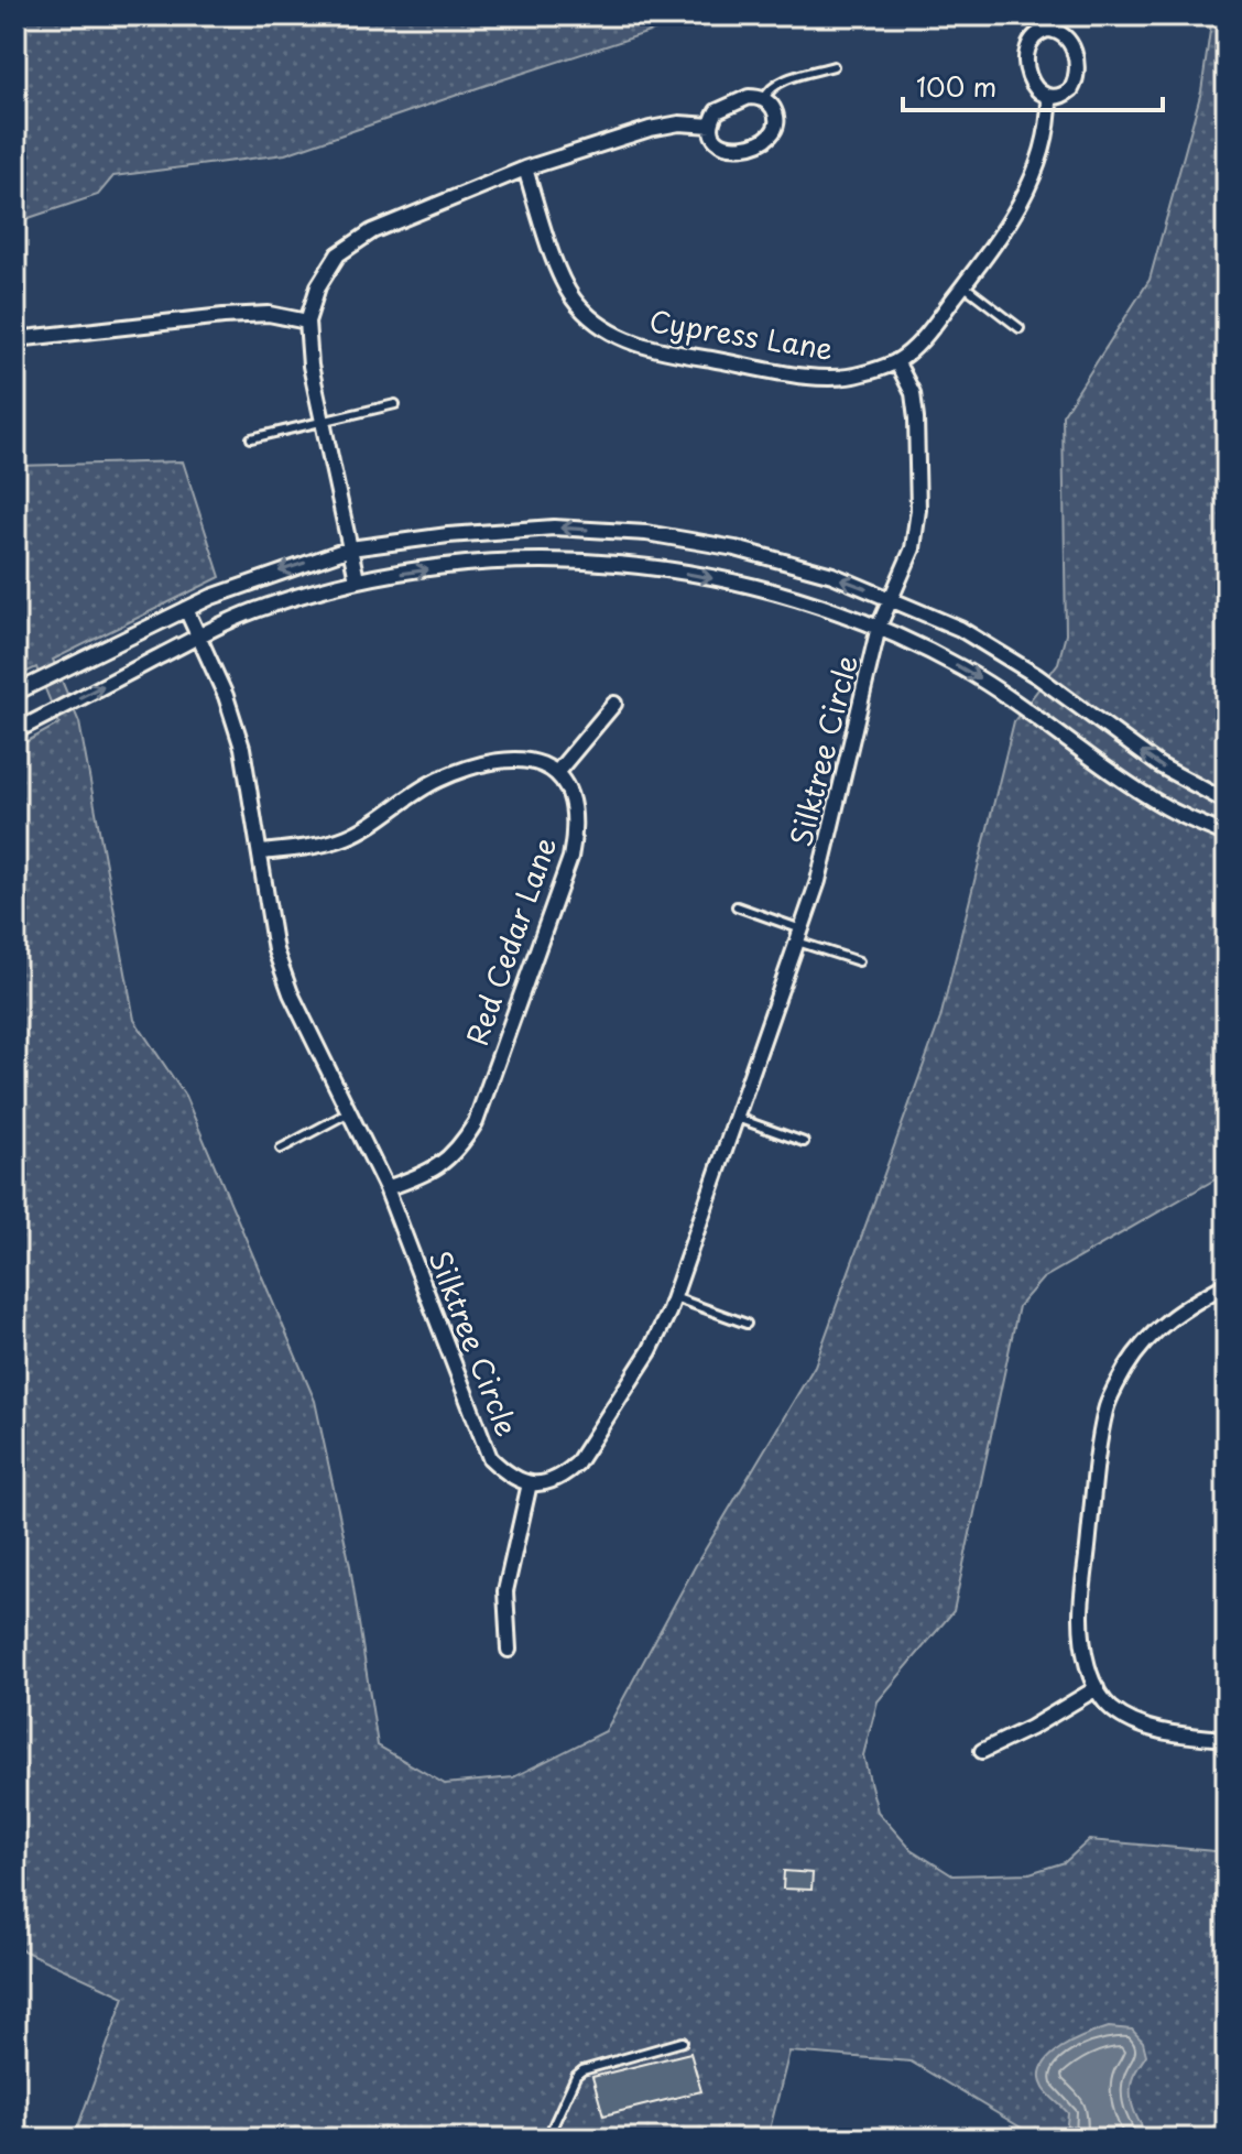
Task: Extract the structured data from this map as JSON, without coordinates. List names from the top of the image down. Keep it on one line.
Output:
{"streets":{"street":["Cypress Lane","Silktree Circle","Red Cedar Lane"]},"crossings":[["Cypress Lane","Silktree Circle"],["Silktree Circle","Red Cedar Lane"]],"scale_bar":"100 m"}
